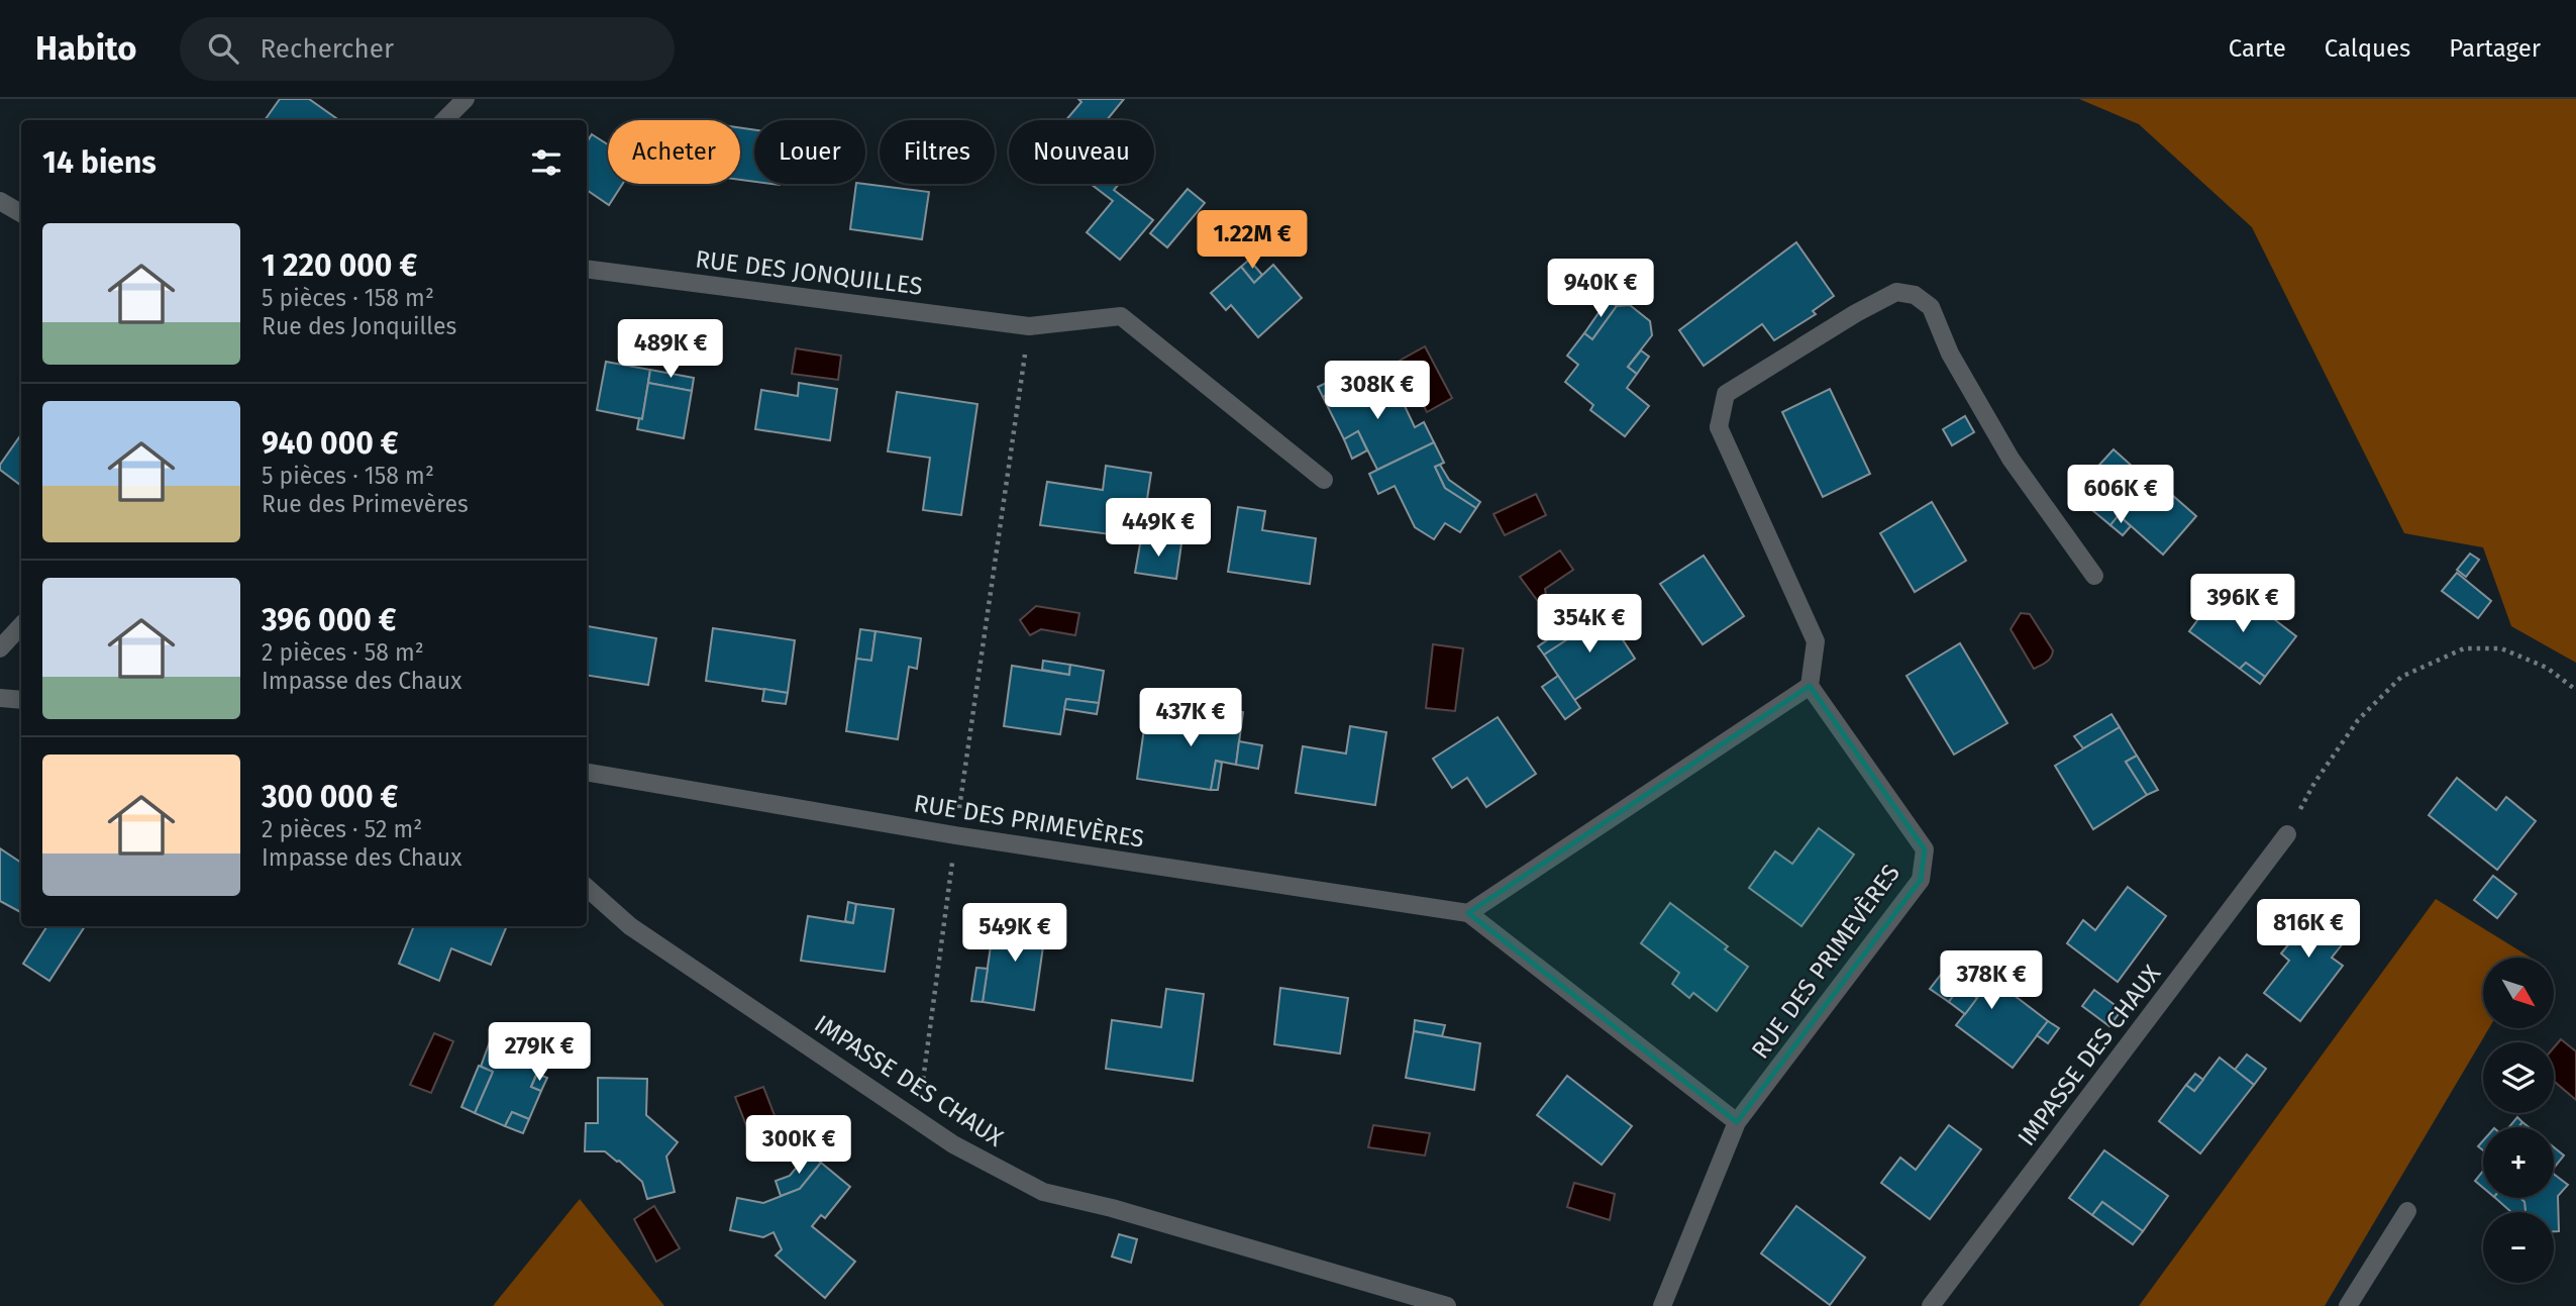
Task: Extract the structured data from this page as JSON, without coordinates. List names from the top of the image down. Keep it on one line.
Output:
{"streets":{"street":["RUE DES JONQUILLES","RUE DES PRIMEVÈRES","IMPASSE DES CHAUX"]},"north":"bottom right","page":{"header":"Habito","search":"Rechercher","nav":["Carte","Calques","Partager"],"chip":["Acheter","Louer","Filtres","Nouveau"],"heading":"14 biens","list":[{"name":"1 220 000 €","note":"5 pièces · 158 m² · Rue des Jonquilles"},{"name":"940 000 €","note":"5 pièces · 158 m² · Rue des Primevères"},{"name":"396 000 €","note":"2 pièces · 58 m² · Impasse des Chaux"},{"name":"300 000 €","note":"2 pièces · 52 m² · Impasse des Chaux"}],"price":["1.22M €","940K €","489K €","308K €","606K €","449K €","396K €","354K €","437K €","816K €","549K €","378K €","279K €","300K €"],"map_buttons":["+","−"]}}
